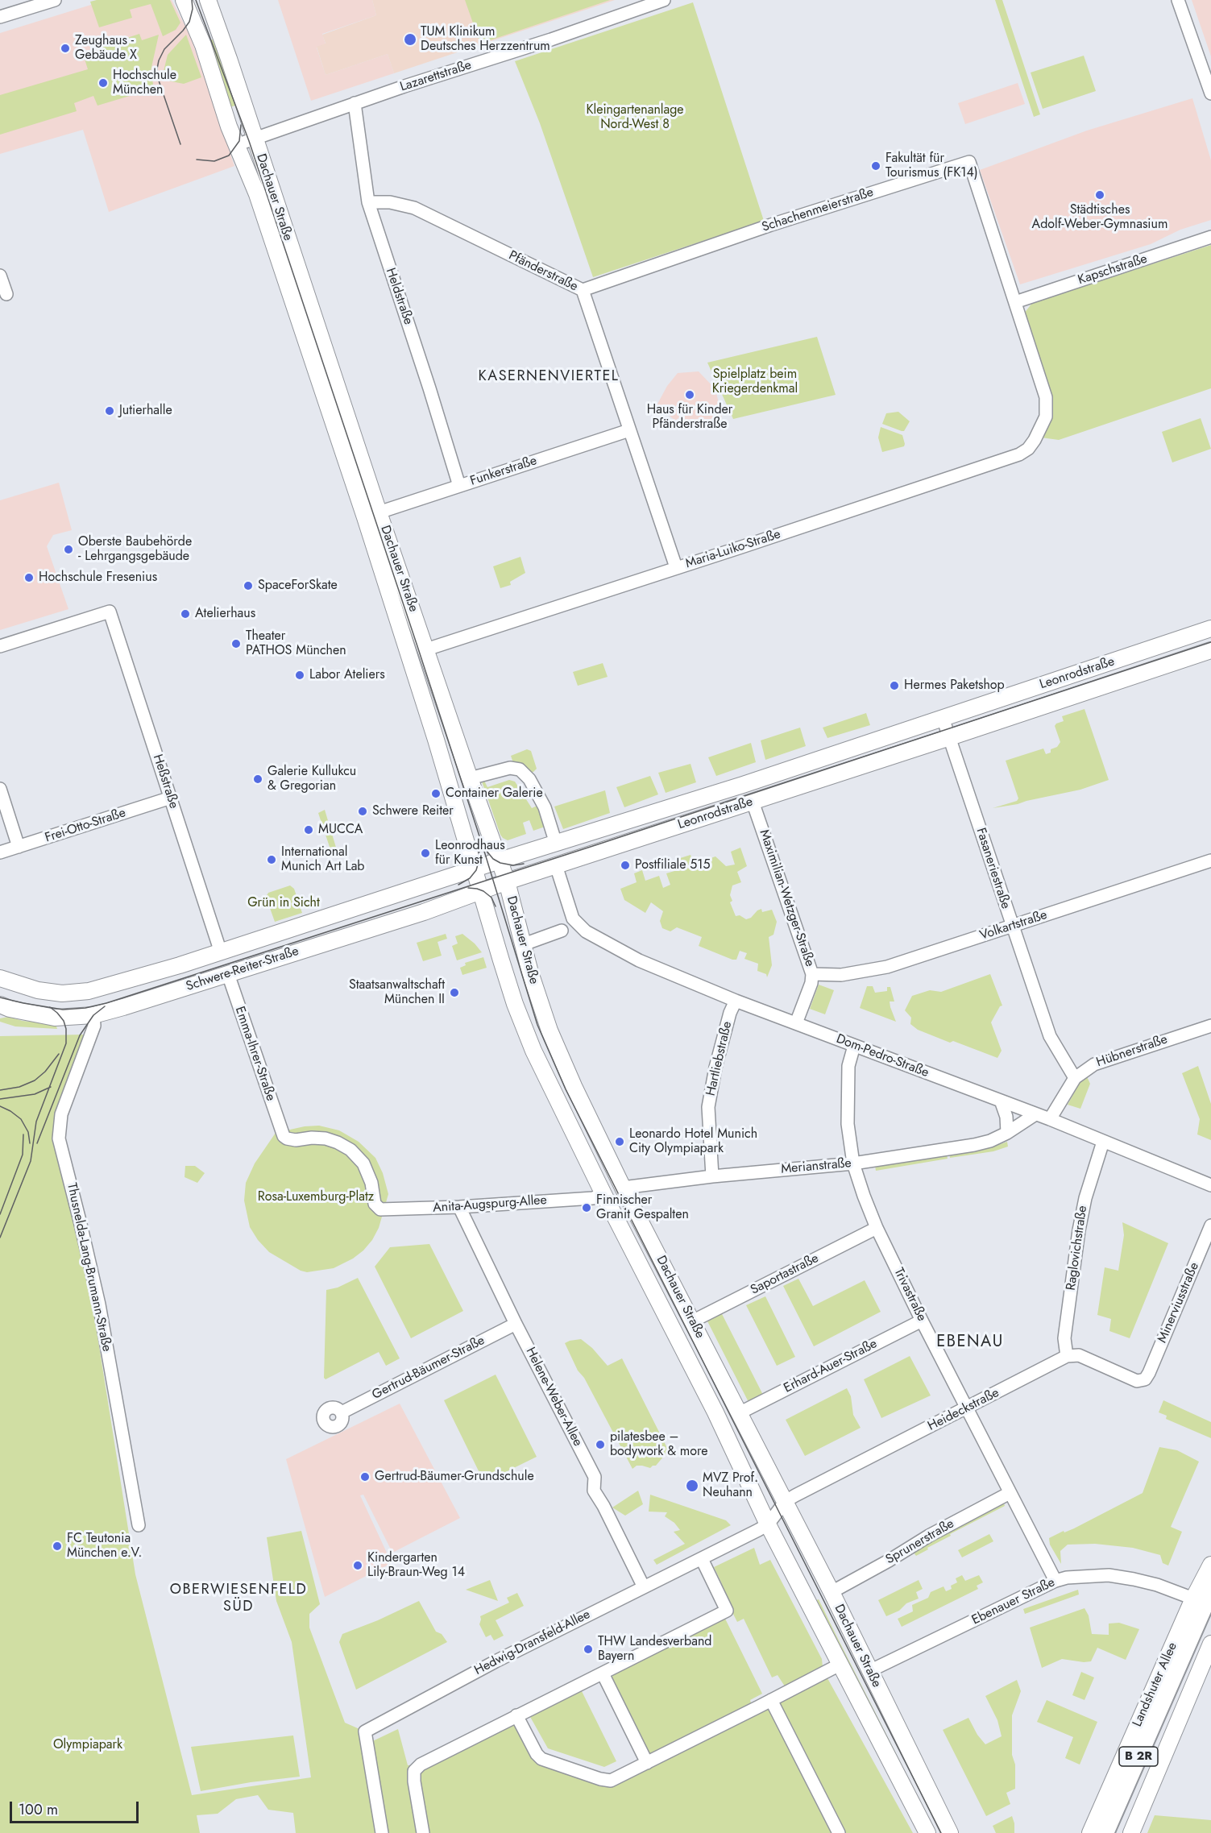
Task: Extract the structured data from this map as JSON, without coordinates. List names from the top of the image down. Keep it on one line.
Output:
{"streets":{"highway":["Landshuter Allee","B 2R"],"main road":["Dachauer Straße","Leonrodstraße","Schwere-Reiter-Straße"],"street":["Lazarettstraße","Schachenmeierstraße","Kapschstraße","Pfänderstraße","Heldstraße","Funkerstraße","Maria-Luiko-Straße","Heßstraße","Frei-Otto-Straße","Fasaneriestraße","Maximilian-Wetzger-Straße","Volkartstraße","Hübnerstraße","Emma-Ihrer-Straße","Dom-Pedro-Straße","Hartliebstraße","Merianstraße","Anita-Augspurg-Allee","Raglovichstraße","Thusnelda-Lang-Brumann-Straße","Saportastraße","Trivastraße","Minerviusstraße","Erhard-Auer-Straße","Gertrud-Bäumer-Straße","Helene-Weber-Allee","Heideckstraße","Sprunerstraße","Ebenauer Straße","Hedwig-Dransfeld-Allee"]},"crossings":[["Lazarettstraße","Dachauer Straße"],["Lazarettstraße","Heldstraße"],["Dachauer Straße","Funkerstraße"],["Dachauer Straße","Maria-Luiko-Straße"],["Dachauer Straße","Leonrodstraße"],["Dachauer Straße","Schwere-Reiter-Straße"],["Dachauer Straße","Merianstraße"],["Dachauer Straße","Anita-Augspurg-Allee"],["Dachauer Straße","Saportastraße"],["Dachauer Straße","Erhard-Auer-Straße"],["Dachauer Straße","Heideckstraße"],["Dachauer Straße","Sprunerstraße"],["Dachauer Straße","Ebenauer Straße"],["Dachauer Straße","Hedwig-Dransfeld-Allee"],["Schachenmeierstraße","Kapschstraße"],["Schachenmeierstraße","Pfänderstraße"],["Schachenmeierstraße","Maria-Luiko-Straße"],["Pfänderstraße","Heldstraße"],["Pfänderstraße","Funkerstraße"],["Pfänderstraße","Maria-Luiko-Straße"],["Heldstraße","Funkerstraße"],["Leonrodstraße","Fasaneriestraße"],["Leonrodstraße","Maximilian-Wetzger-Straße"],["Leonrodstraße","Schwere-Reiter-Straße"],["Heßstraße","Frei-Otto-Straße"],["Heßstraße","Schwere-Reiter-Straße"],["Fasaneriestraße","Volkartstraße"],["Fasaneriestraße","Hübnerstraße"],["Maximilian-Wetzger-Straße","Volkartstraße"],["Maximilian-Wetzger-Straße","Dom-Pedro-Straße"],["Schwere-Reiter-Straße","Emma-Ihrer-Straße"],["Schwere-Reiter-Straße","Thusnelda-Lang-Brumann-Straße"],["Hübnerstraße","Dom-Pedro-Straße"],["Emma-Ihrer-Straße","Anita-Augspurg-Allee"],["Dom-Pedro-Straße","Hartliebstraße"],["Dom-Pedro-Straße","Merianstraße"],["Dom-Pedro-Straße","Raglovichstraße"],["Dom-Pedro-Straße","Trivastraße"],["Hartliebstraße","Merianstraße"],["Merianstraße","Trivastraße"],["Anita-Augspurg-Allee","Helene-Weber-Allee"],["Raglovichstraße","Minerviusstraße"],["Raglovichstraße","Heideckstraße"],["Saportastraße","Trivastraße"],["Trivastraße","Erhard-Auer-Straße"],["Trivastraße","Heideckstraße"],["Trivastraße","Sprunerstraße"],["Trivastraße","Ebenauer Straße"],["Minerviusstraße","Heideckstraße"],["Gertrud-Bäumer-Straße","Helene-Weber-Allee"],["Helene-Weber-Allee","Hedwig-Dransfeld-Allee"],["Heideckstraße","Hedwig-Dransfeld-Allee"],["Ebenauer Straße","Landshuter Allee"]],"districts":["KASERNENVIERTEL","EBENAU","OBERWIESENFELD SÜD"],"parks":["Kleingartenanlage Nord-West 8","Spielplatz beim Kriegerdenkmal","Grün in Sicht","Rosa-Luxemburg-Platz","Olympiapark"],"places":["TUM Klinikum Deutsches Herzzentrum","Zeughaus - Gebäude X","Hochschule München","Fakultät für Tourismus (FK14)","Städtisches Adolf-Weber-Gymnasium","Haus für Kinder Pfänderstraße","Jutierhalle","Oberste Baubehörde - Lehrgangsgebäude","Hochschule Fresenius","SpaceForSkate","Atelierhaus","Theater PATHOS München","Labor Ateliers","Hermes Paketshop","Galerie Kullukcu & Gregorian","Container Galerie","Schwere Reiter","MUCCA","Leonrodhaus für Kunst","International Munich Art Lab","Postfiliale 515","Staatsanwaltschaft München II","Leonardo Hotel Munich City Olympiapark","Finnischer Granit Gespalten","pilatesbee – bodywork & more","Gertrud-Bäumer-Grundschule","MVZ Prof. Neuhann","FC Teutonia München e.V.","Kindergarten Lily-Braun-Weg 14","THW Landesverband Bayern"],"scale_bar":"100 m"}
